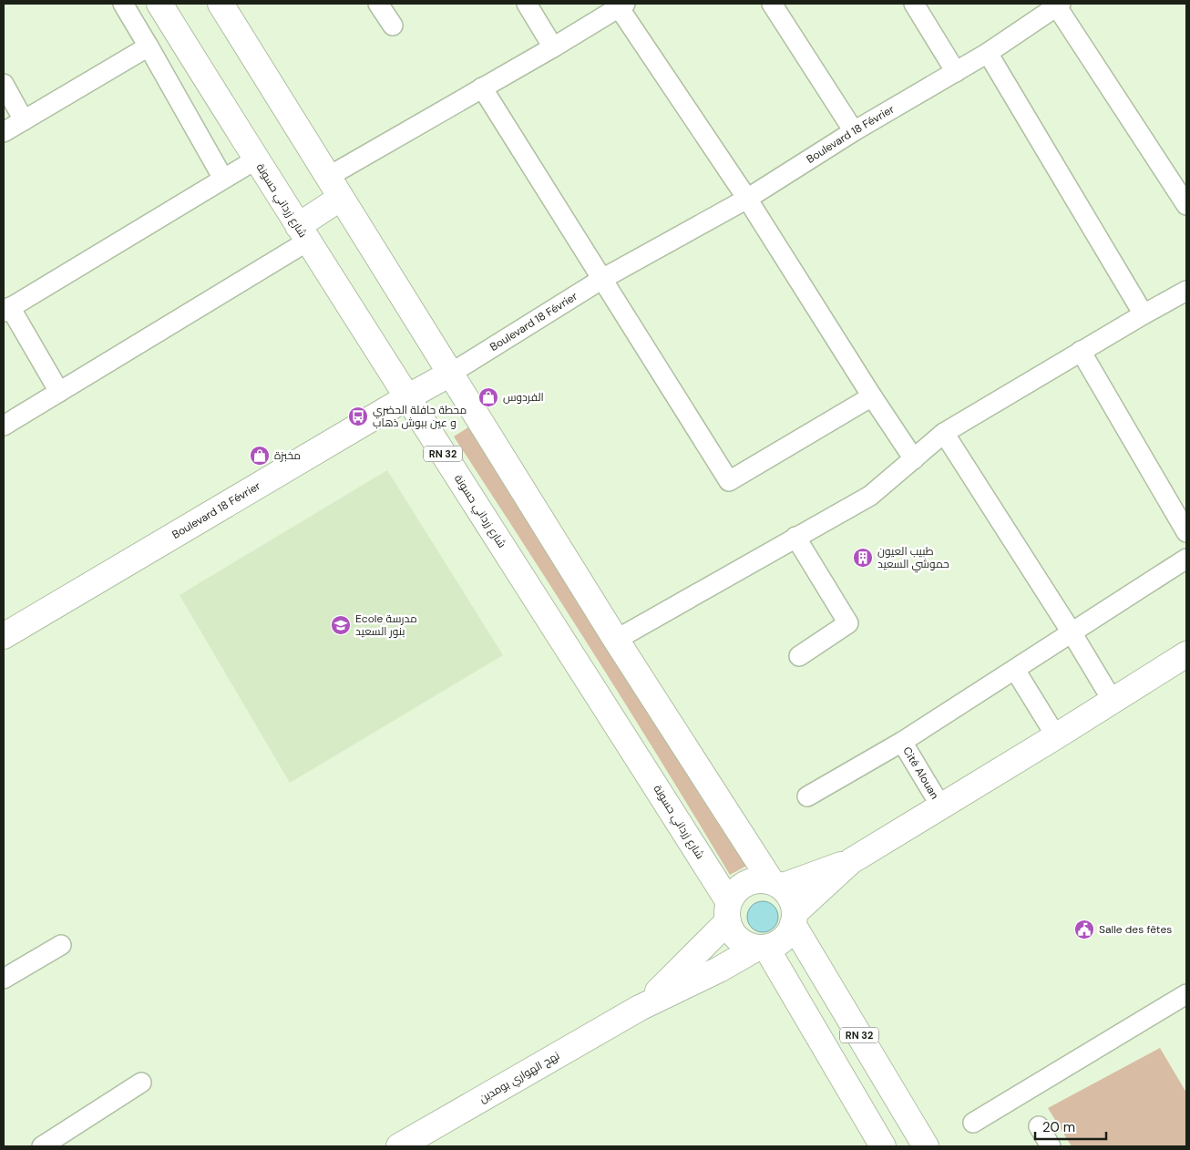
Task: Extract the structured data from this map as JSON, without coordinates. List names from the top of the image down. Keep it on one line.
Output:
{"streets":{"main road":["Boulevard 18 Février","شارع زرداني حسونة","RN 32","نهج الهواري بومدين"],"street":["Cité Alouan"]},"crossings":[["Boulevard 18 Février","شارع زرداني حسونة"],["شارع زرداني حسونة","RN 32"]],"places":{"shop":["الفردوس","مخبزة"],"bus stop":["محطة حافلة الحضري و عين ببوش ذهاب"],"building":["طبيب العيون حموشي السعيد"],"school or university":["Ecole مدرسة بنور السعيد"],"public building":["Salle des fêtes"]},"scale_bar":"20 m"}
